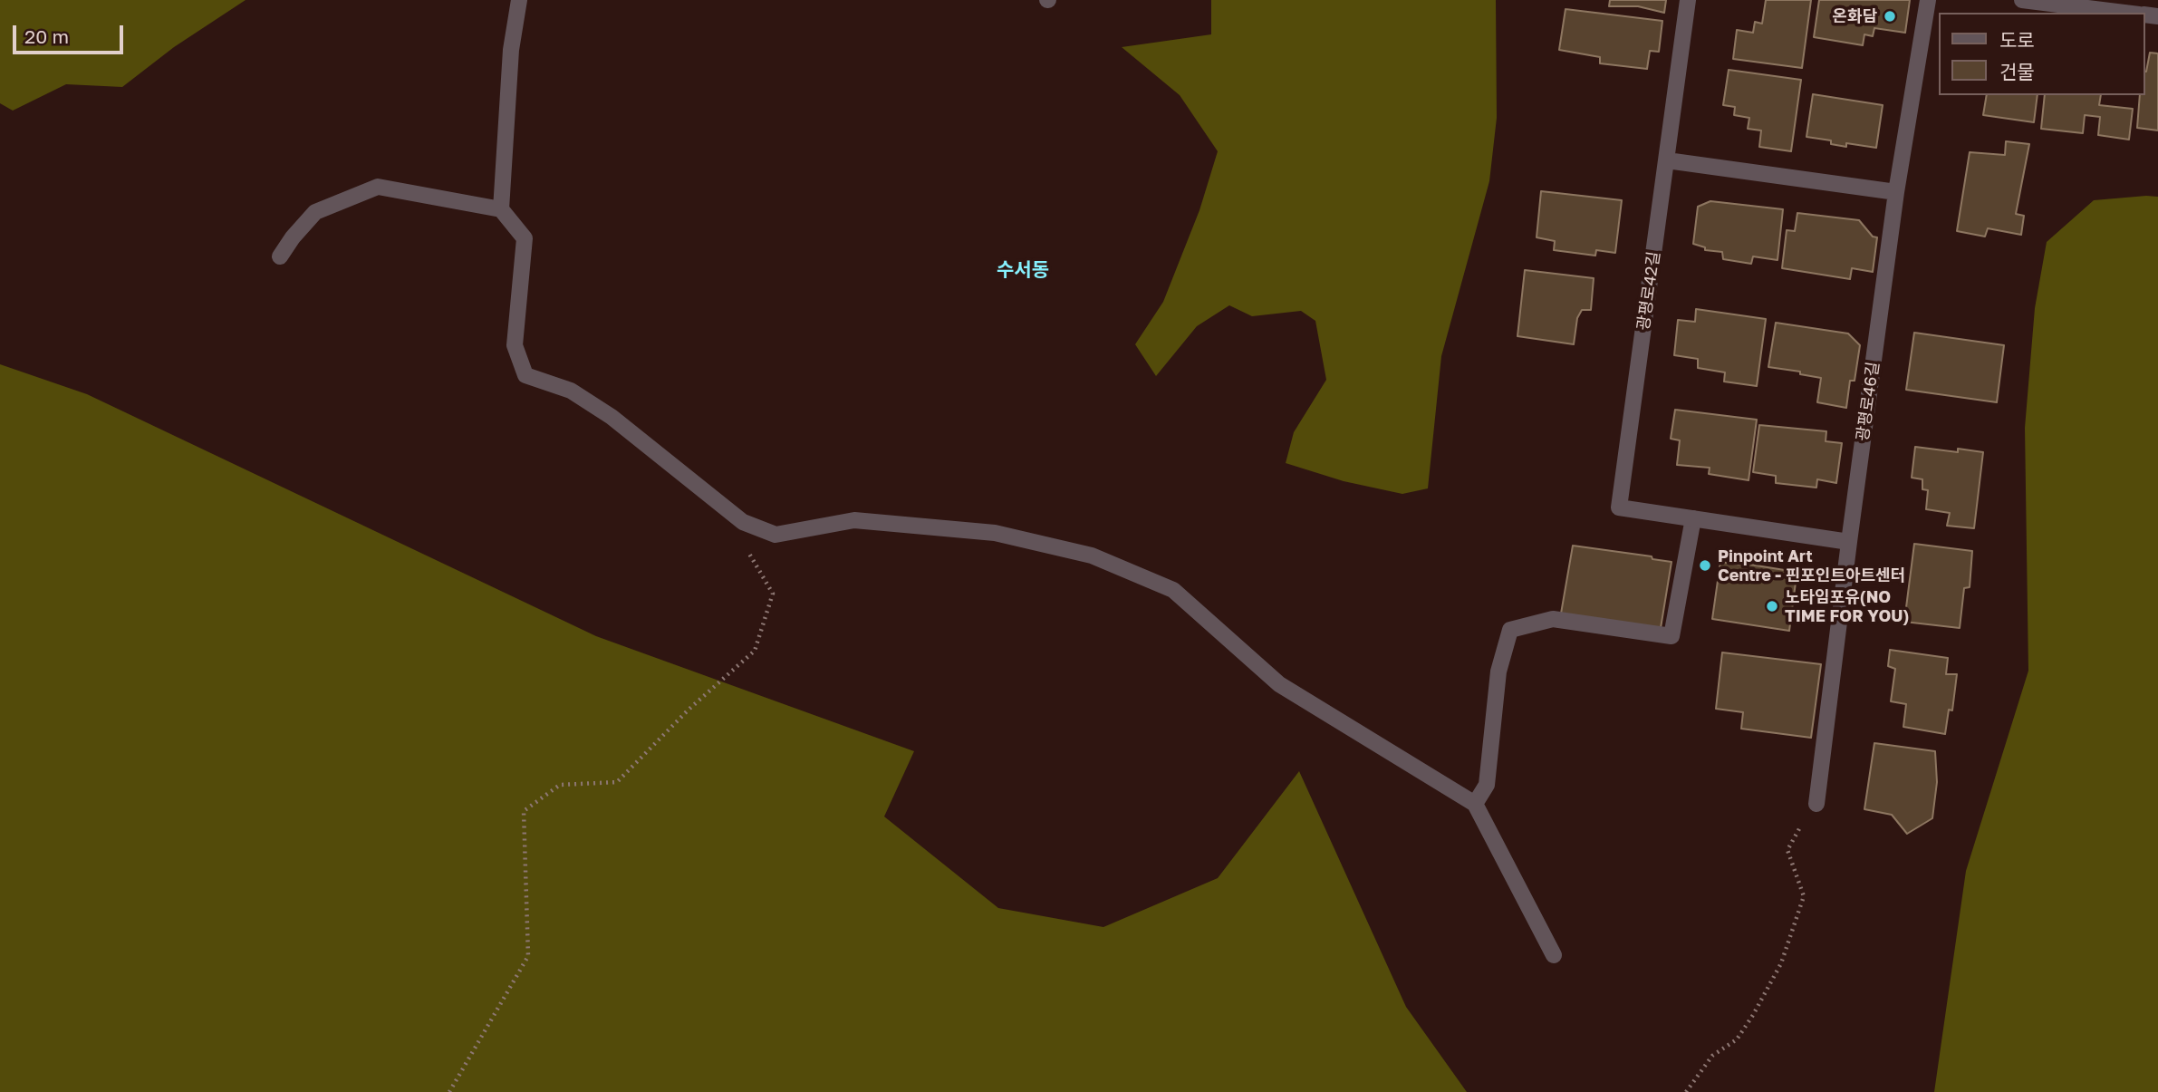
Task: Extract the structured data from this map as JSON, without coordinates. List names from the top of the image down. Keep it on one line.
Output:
{"streets":{"street":["광평로42길","광평로46길"]},"crossings":[["광평로42길","광평로46길"]],"districts":["수서동"],"places":["온화담","Pinpoint Art Centre - 핀포인트아트센터","노타임포유(NO TIME FOR YOU)"],"legend":["도로","건물"],"scale_bar":"20 m"}
